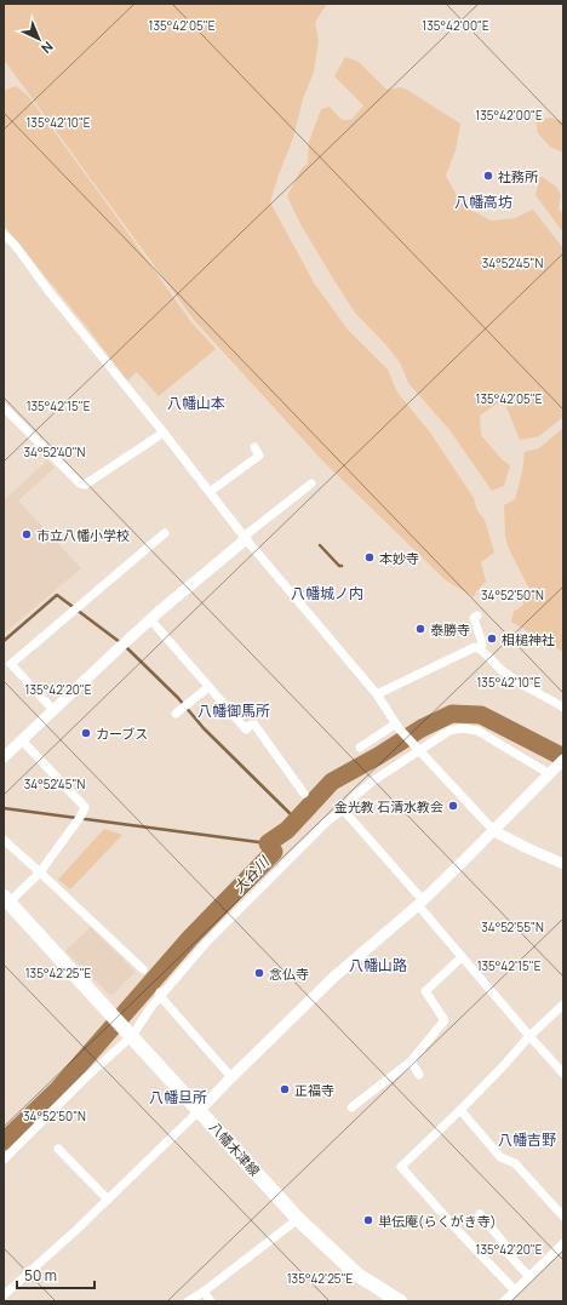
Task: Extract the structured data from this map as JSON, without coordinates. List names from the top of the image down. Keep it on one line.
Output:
{"streets":{"main road":["八幡木津線"]},"districts":["八幡高坊","八幡山本","八幡城ノ内","八幡御馬所","八幡山路","八幡旦所","八幡吉野"],"water":["大谷川"],"places":["社務所","市立八幡小学校","本妙寺","泰勝寺","相槌神社","カーブス","金光教 石清水教会","念仏寺","正福寺","単伝庵(らくがき寺)"],"scale_bar":"50 m","north":"bottom right","coordinates":["135°42'05\"E","135°42'00\"E","135°42'10\"E","34°52'45\"N","135°42'15\"E","34°52'40\"N","34°52'50\"N","135°42'20\"E","34°52'55\"N","135°42'25\"E"]}
